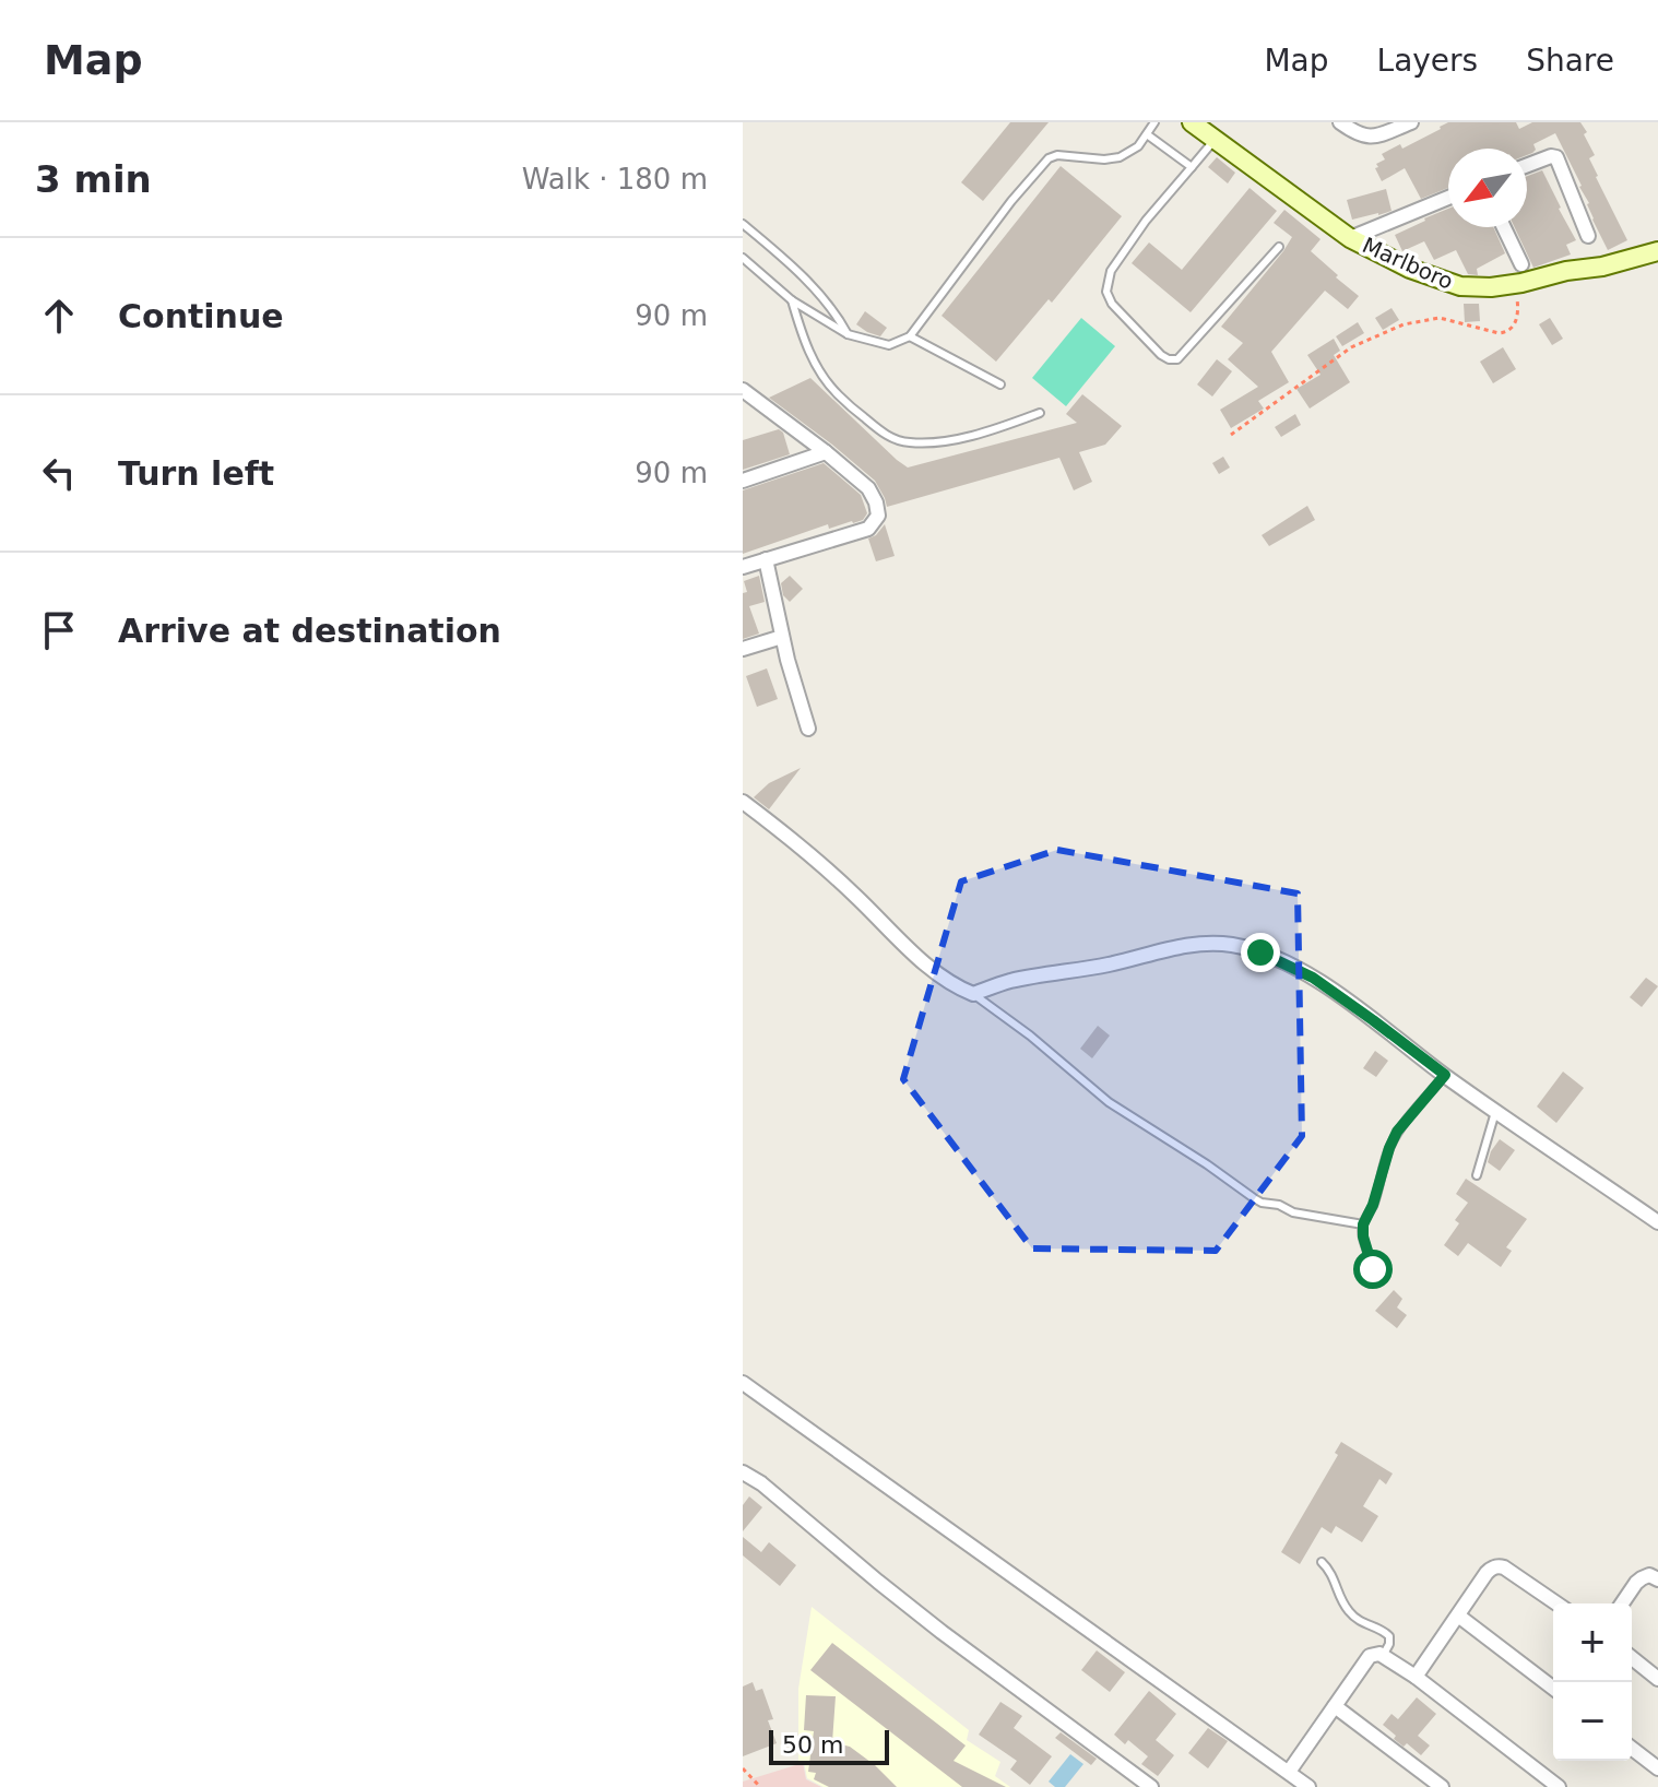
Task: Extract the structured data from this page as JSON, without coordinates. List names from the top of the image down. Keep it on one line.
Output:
{"streets":{"street":["Marlboro"]},"scale_bar":"50 m","north":"bottom left","page":{"header":"Map","nav":["Map","Layers","Share"],"heading":["3 min","Walk · 180 m"],"list":[["Continue","90 m"],["Turn left","90 m"],"Arrive at destination"],"map_buttons":["+","−"],"scale":"50 m"}}
